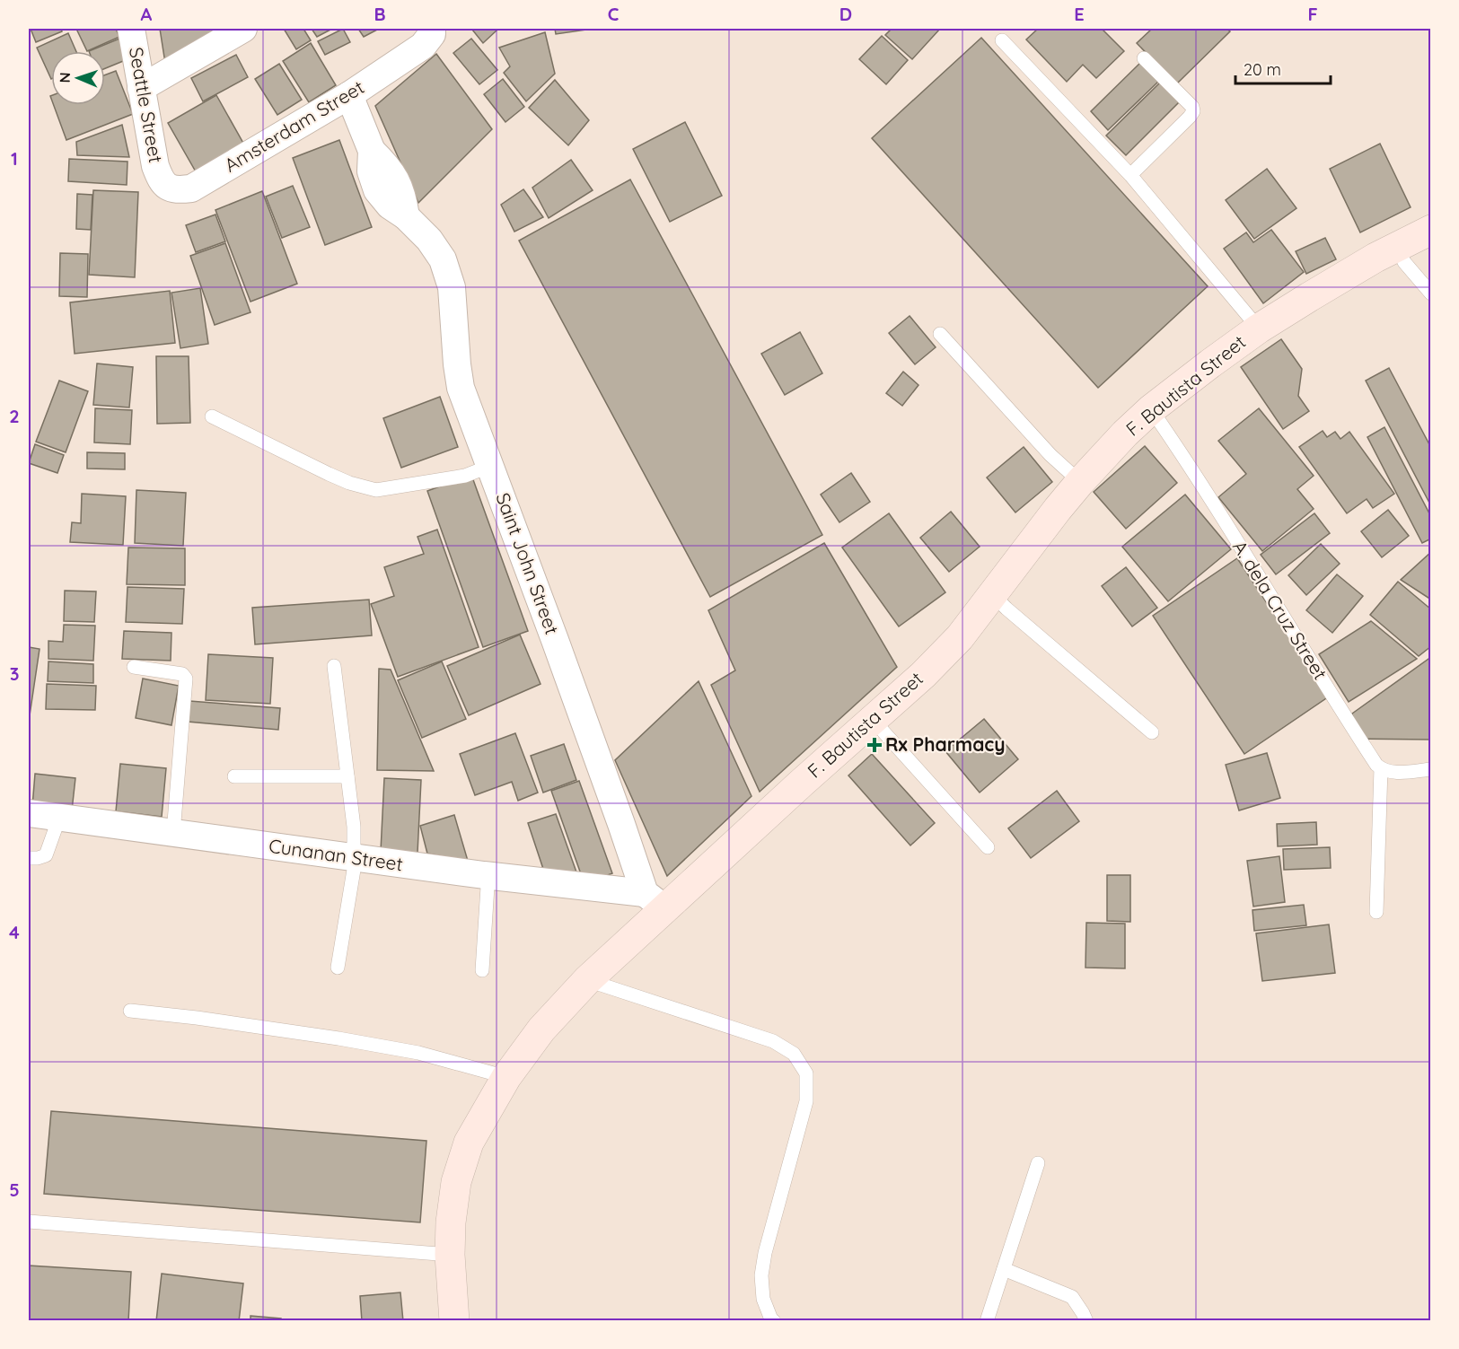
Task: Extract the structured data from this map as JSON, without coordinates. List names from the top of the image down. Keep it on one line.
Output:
{"streets":{"main road":["F. Bautista Street"],"street":["Seattle Street","Amsterdam Street","Saint John Street","Cunanan Street"],"lane":["A. dela Cruz Street"]},"crossings":[["Seattle Street","Amsterdam Street"],["Amsterdam Street","Saint John Street"],["F. Bautista Street","Saint John Street"],["F. Bautista Street","A. dela Cruz Street"],["F. Bautista Street","Cunanan Street"],["Saint John Street","Cunanan Street"]],"places":{"health":["Rx Pharmacy"]},"scale_bar":"20 m","north":"left","grid":{"columns":["A","B","C","D","E","F"],"rows":["1","2","3","4","5"]}}
